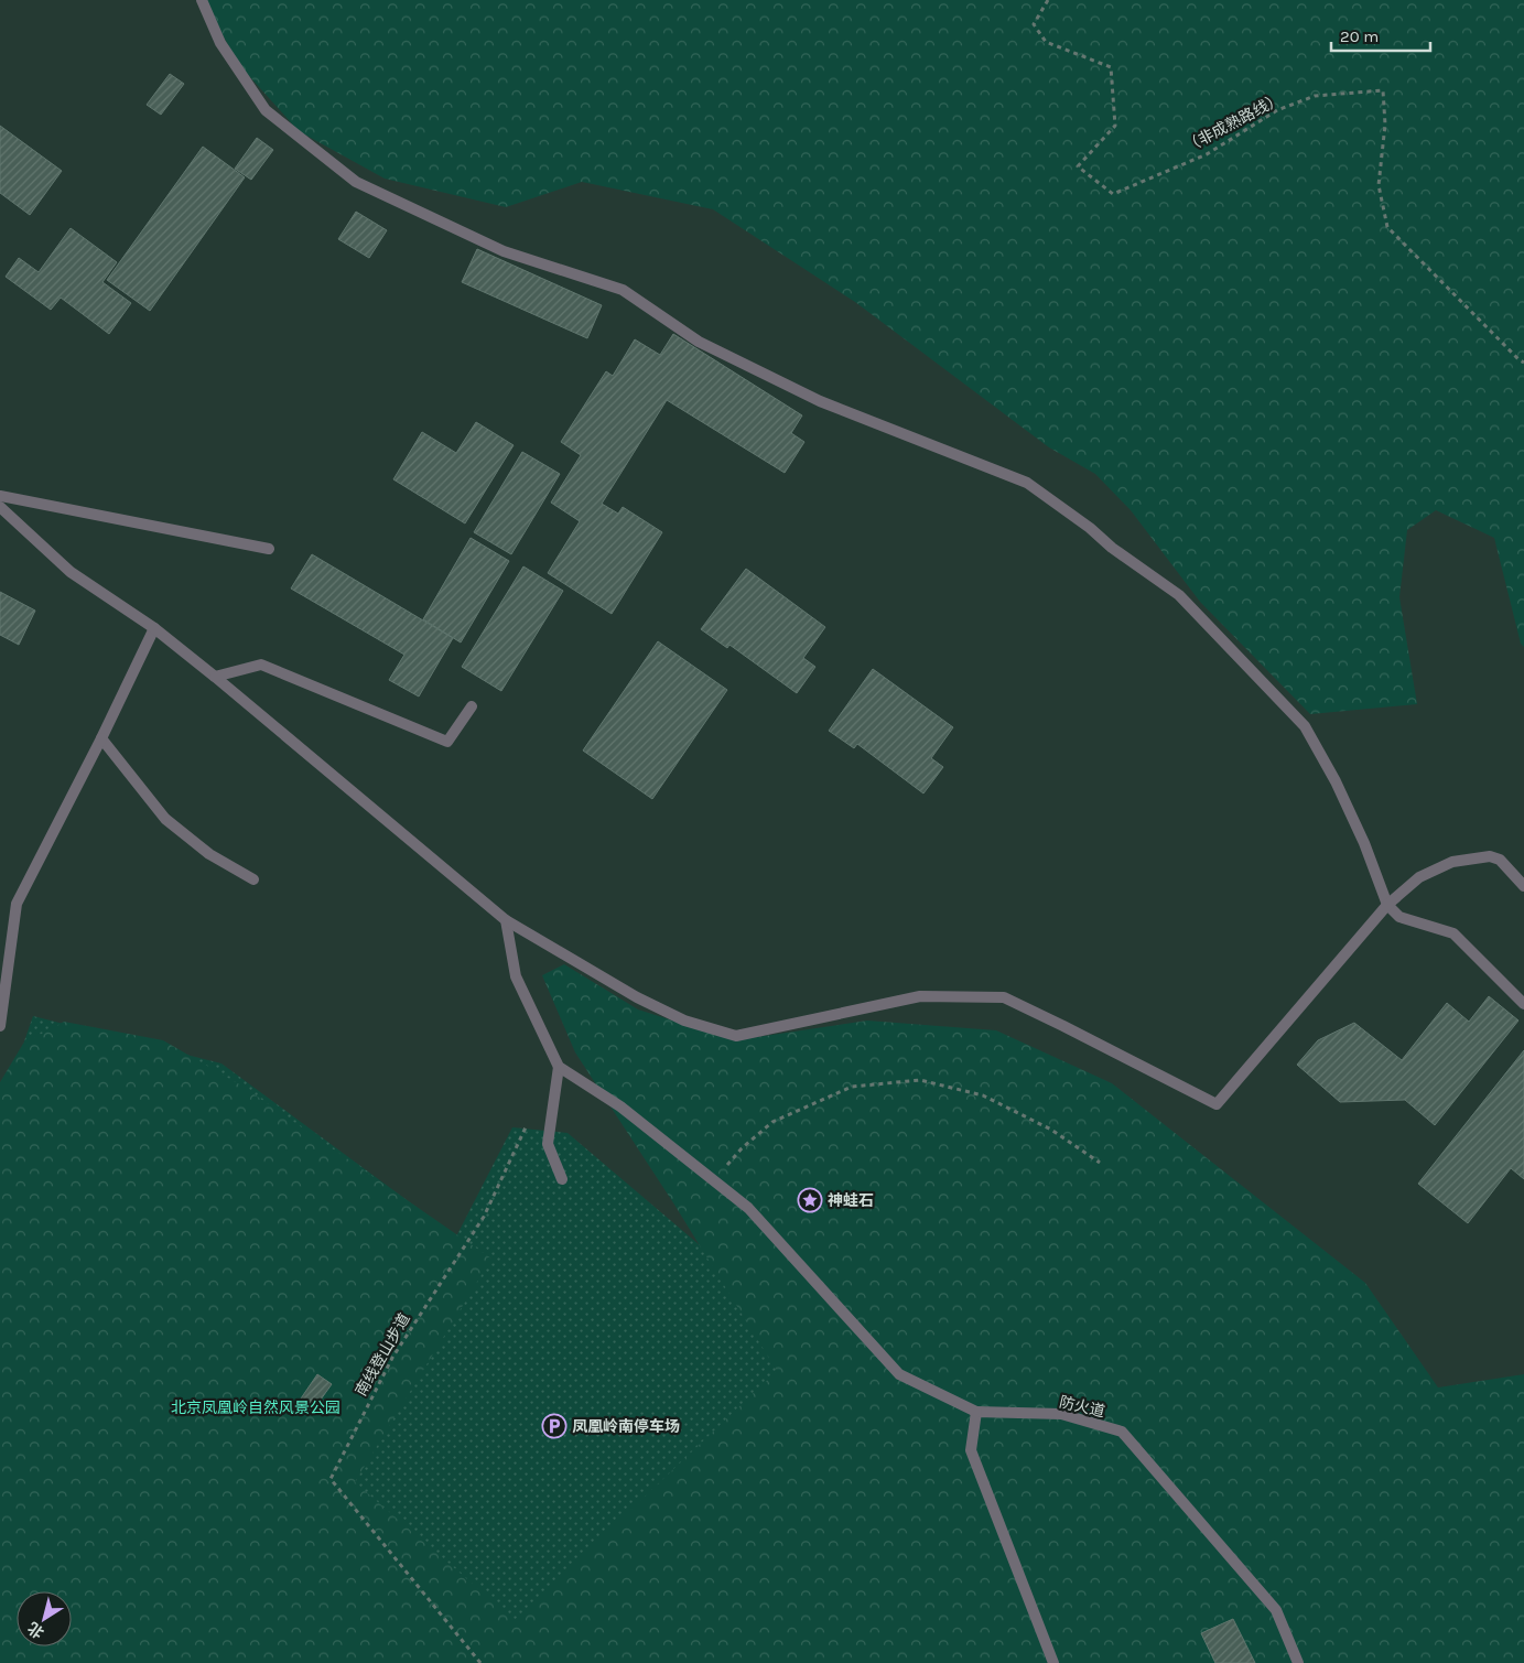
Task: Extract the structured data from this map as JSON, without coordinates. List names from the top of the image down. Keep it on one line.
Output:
{"streets":{"street":["防火道"],"path":["（非成熟路线）","南线登山步道"]},"parks":["北京凤凰岭自然风景公园"],"places":{"place":["神蛙石"],"parking":["凤凰岭南停车场"]},"scale_bar":"20 m","north":"bottom left"}
